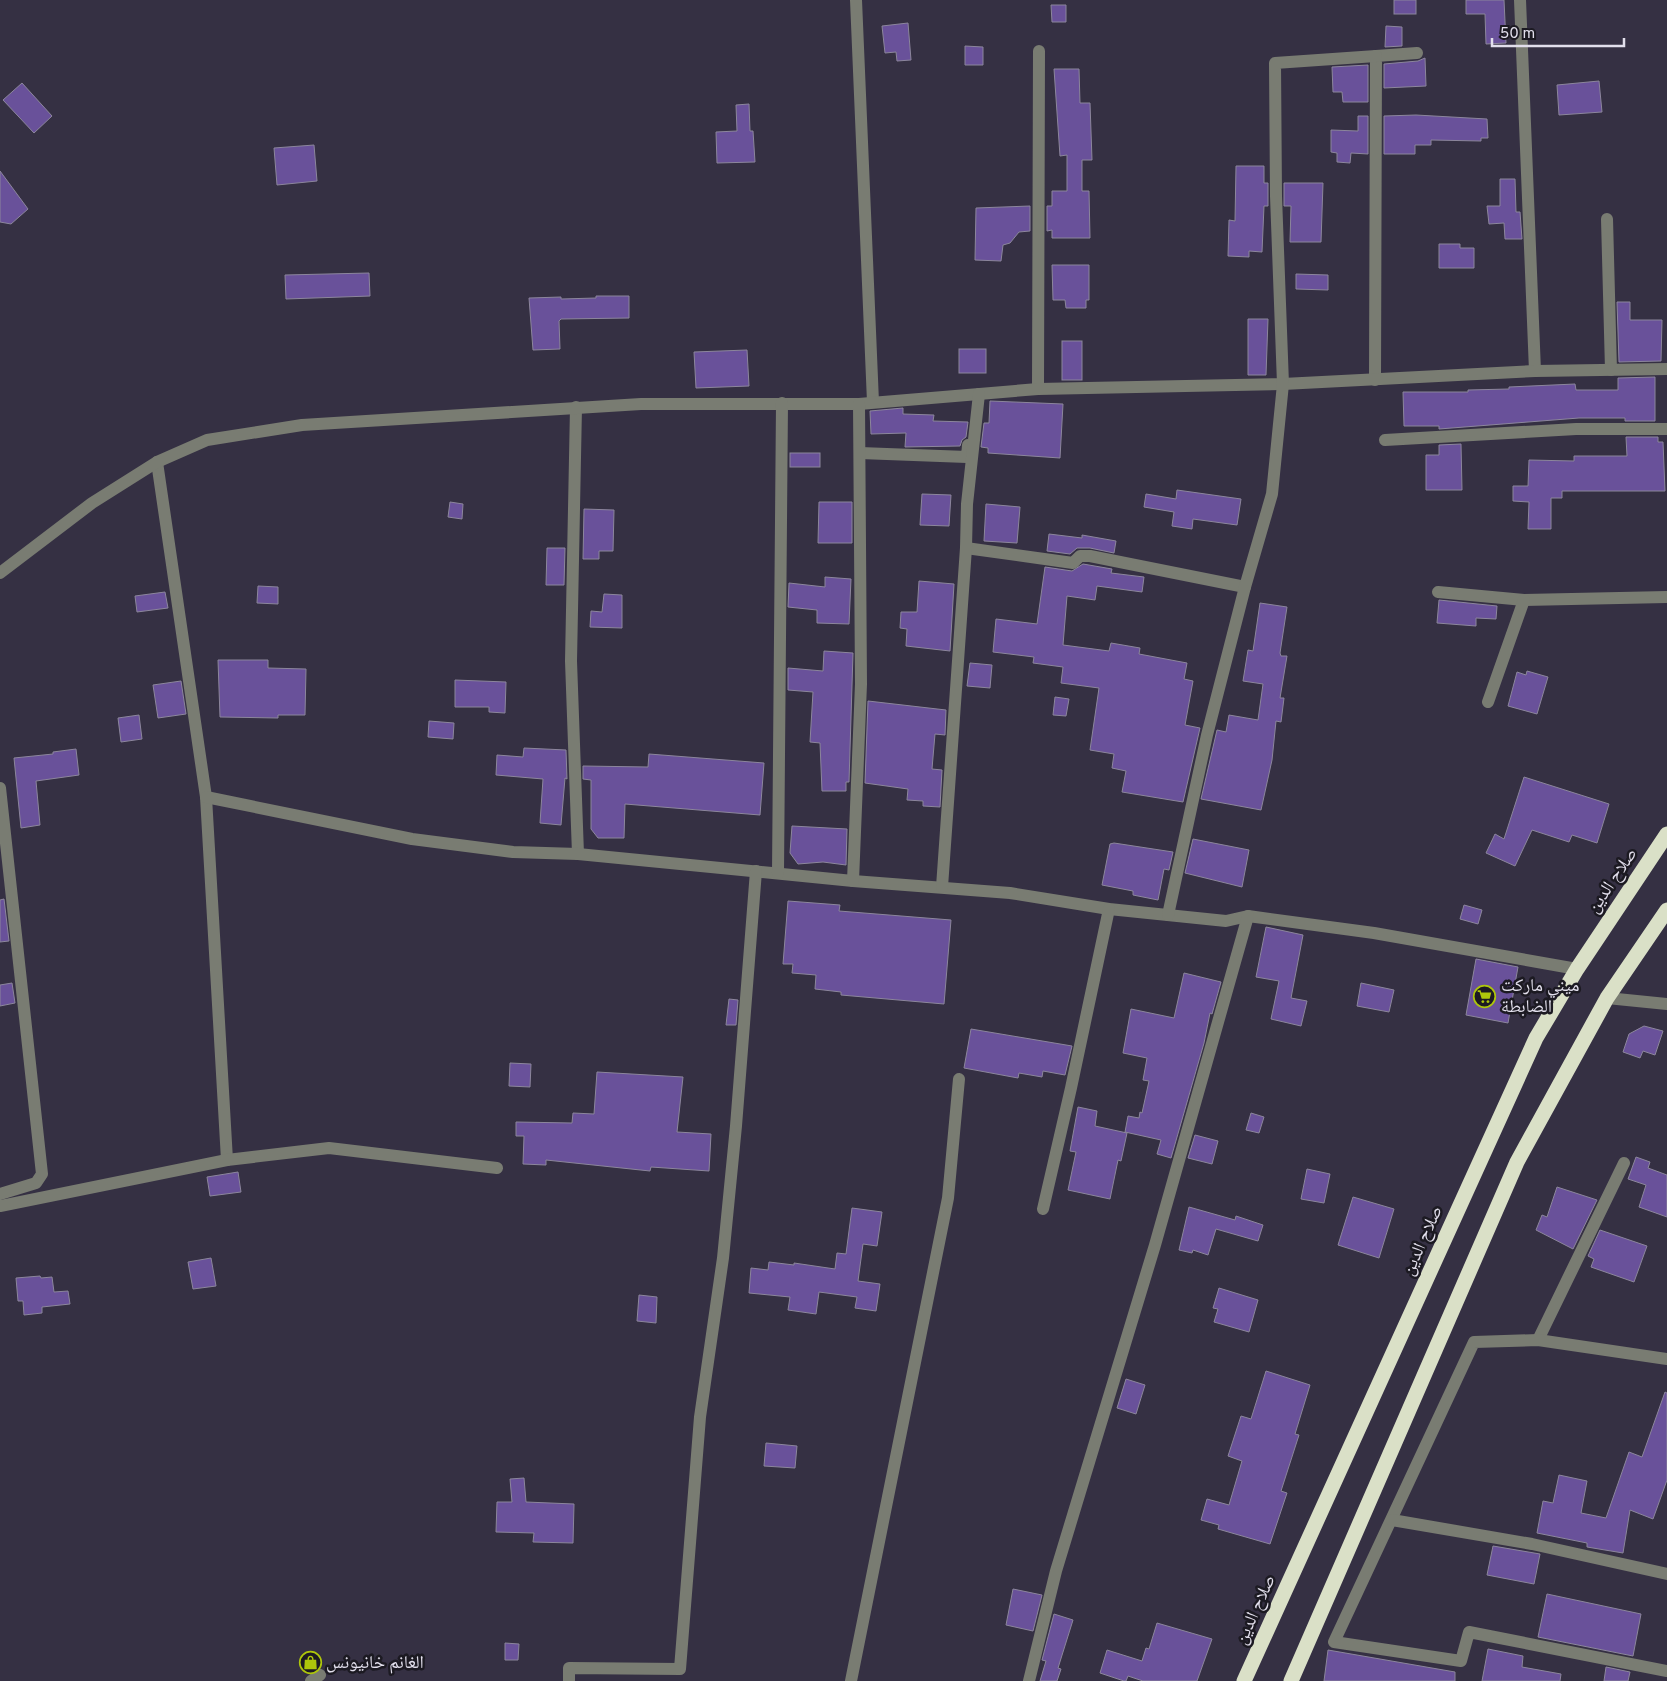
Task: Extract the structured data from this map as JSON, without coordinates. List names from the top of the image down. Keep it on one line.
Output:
{"streets":{"highway":["صلاح الدين"]},"places":{"supermarket":["ميني ماركت الضابطة"],"shop":["الغانم خانيونس"]},"scale_bar":"50 m"}
